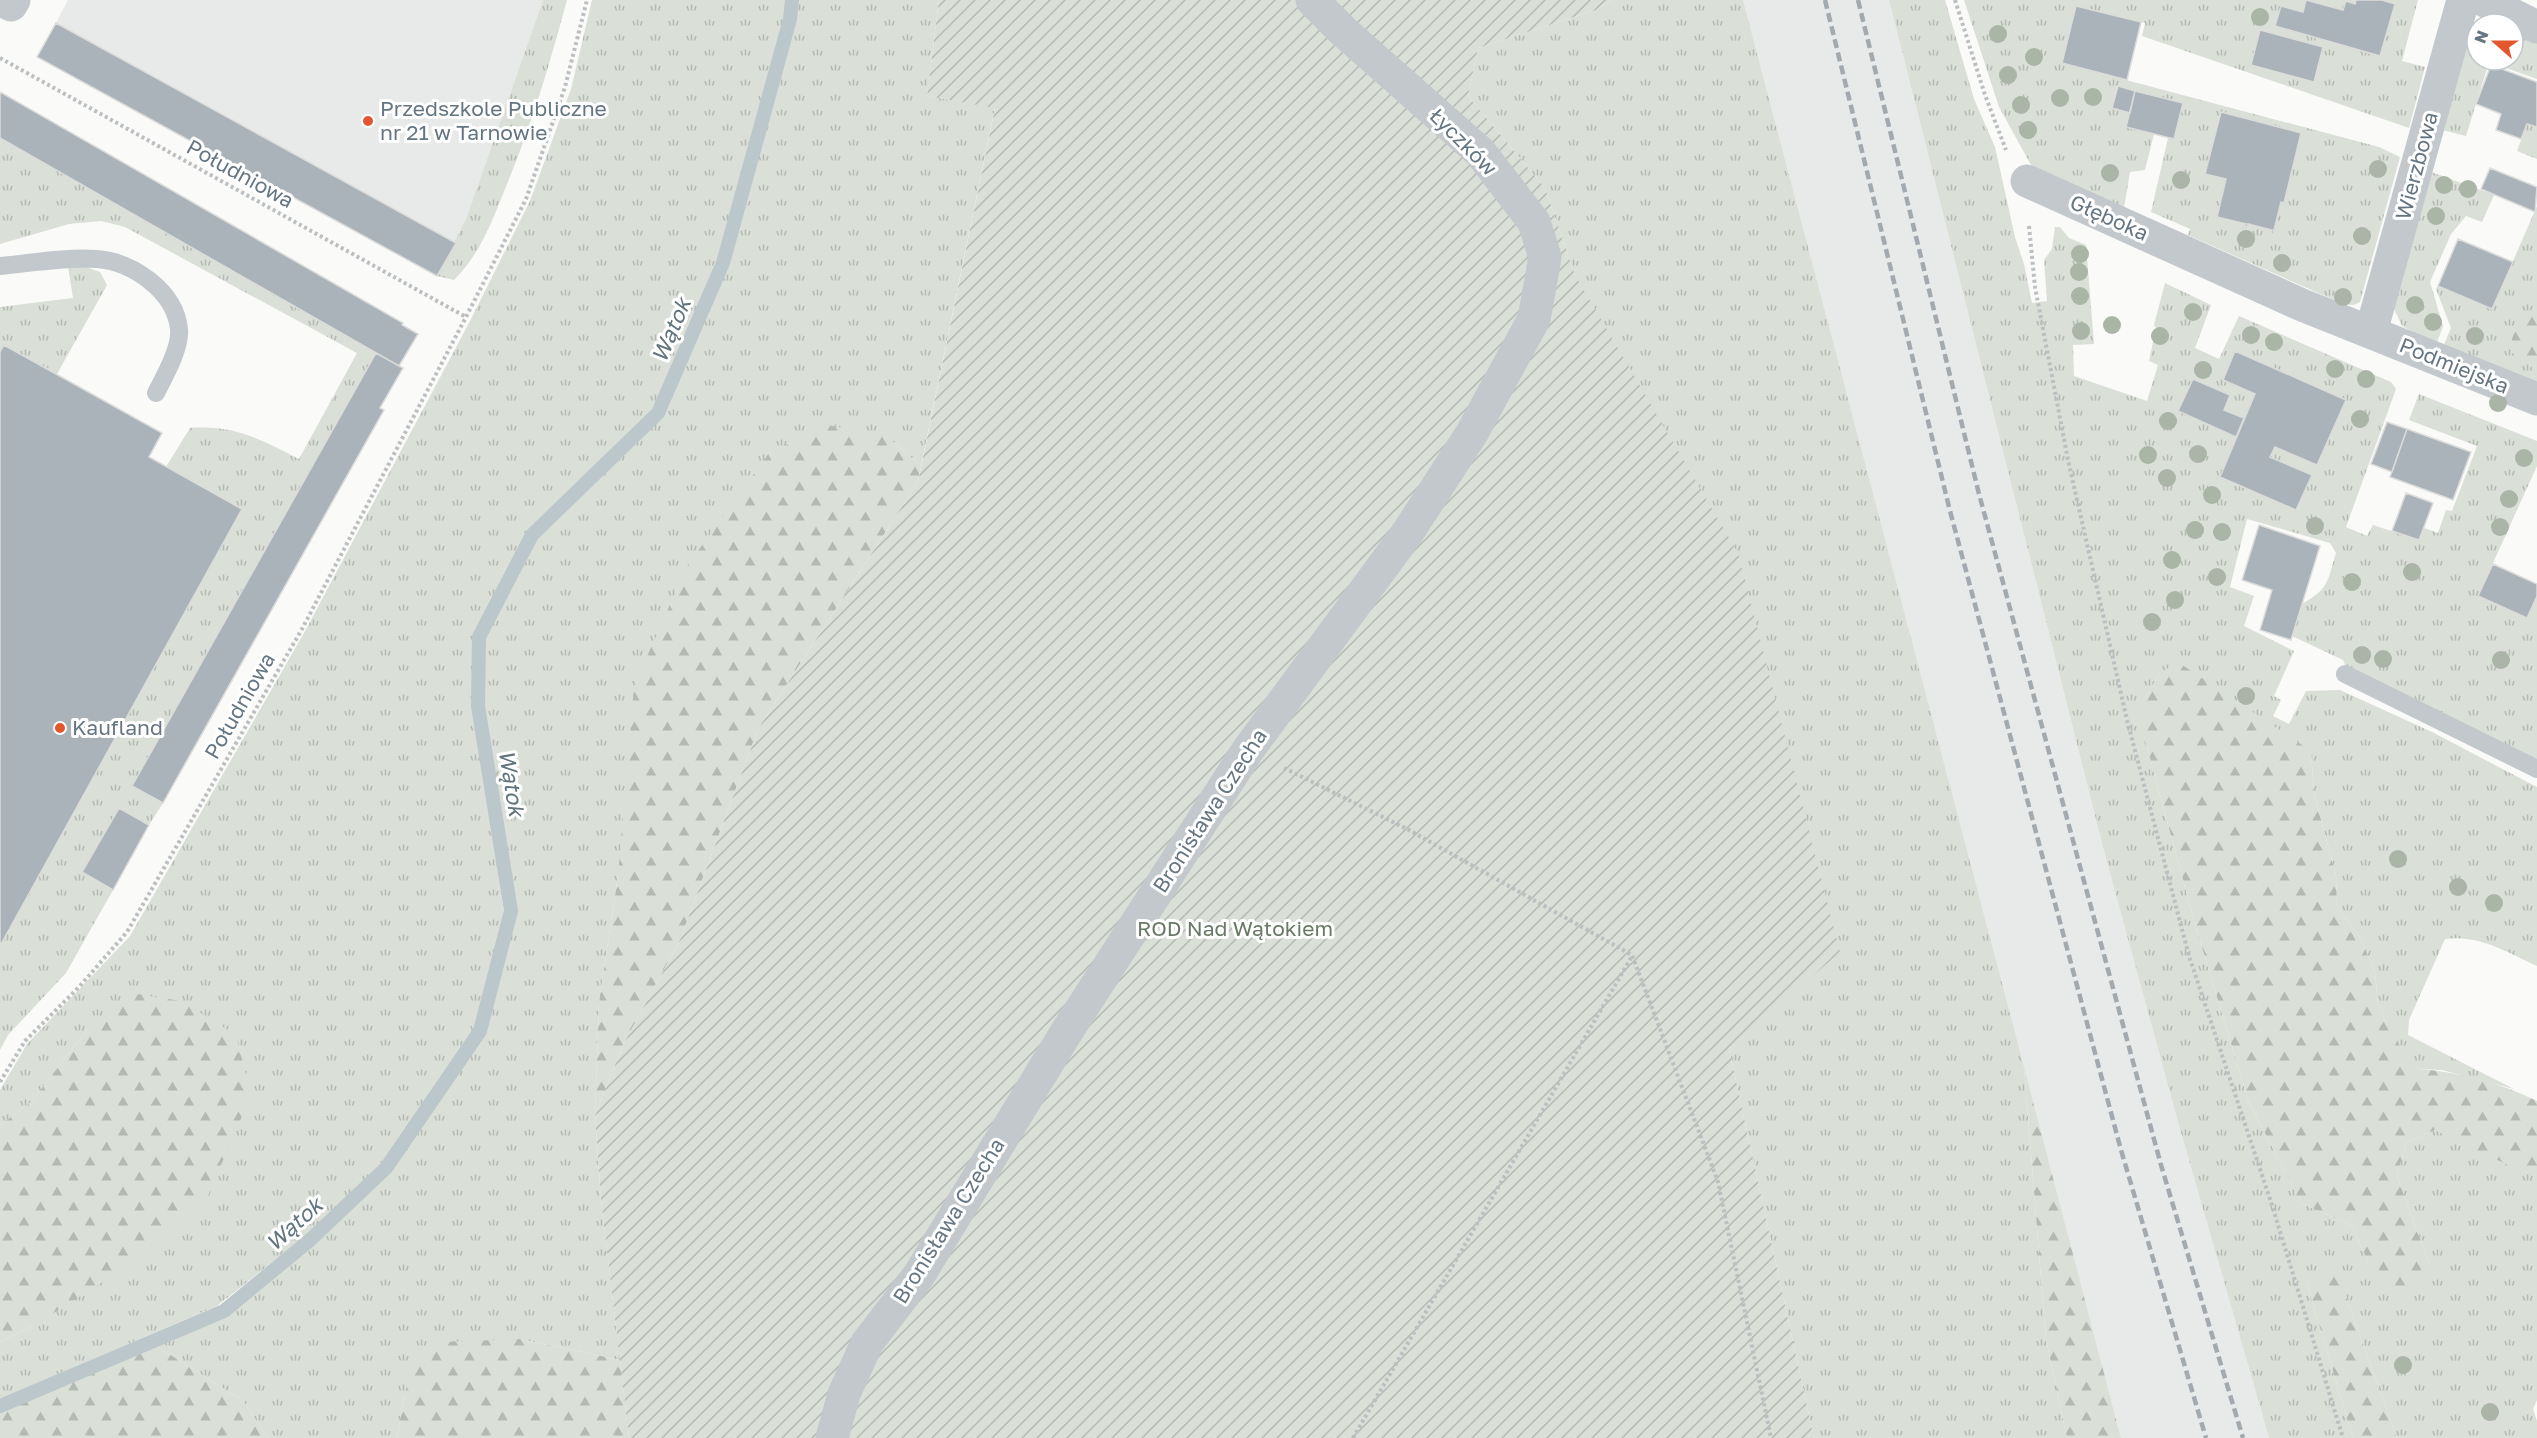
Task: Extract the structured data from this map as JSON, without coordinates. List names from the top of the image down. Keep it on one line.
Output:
{"streets":{"street":["Łyczków","Wierzbowa","Głęboka","Podmiejska","Bronisława Czecha"],"path":["Południowa"]},"crossings":[["Łyczków","Bronisława Czecha"],["Wierzbowa","Głęboka"],["Wierzbowa","Podmiejska"],["Głęboka","Podmiejska"]],"water":["Wątok"],"parks":["ROD Nad Wątokiem"],"places":["Przedszkole Publiczne nr 21 w Tarnowie","Kaufland"],"north":"left"}
